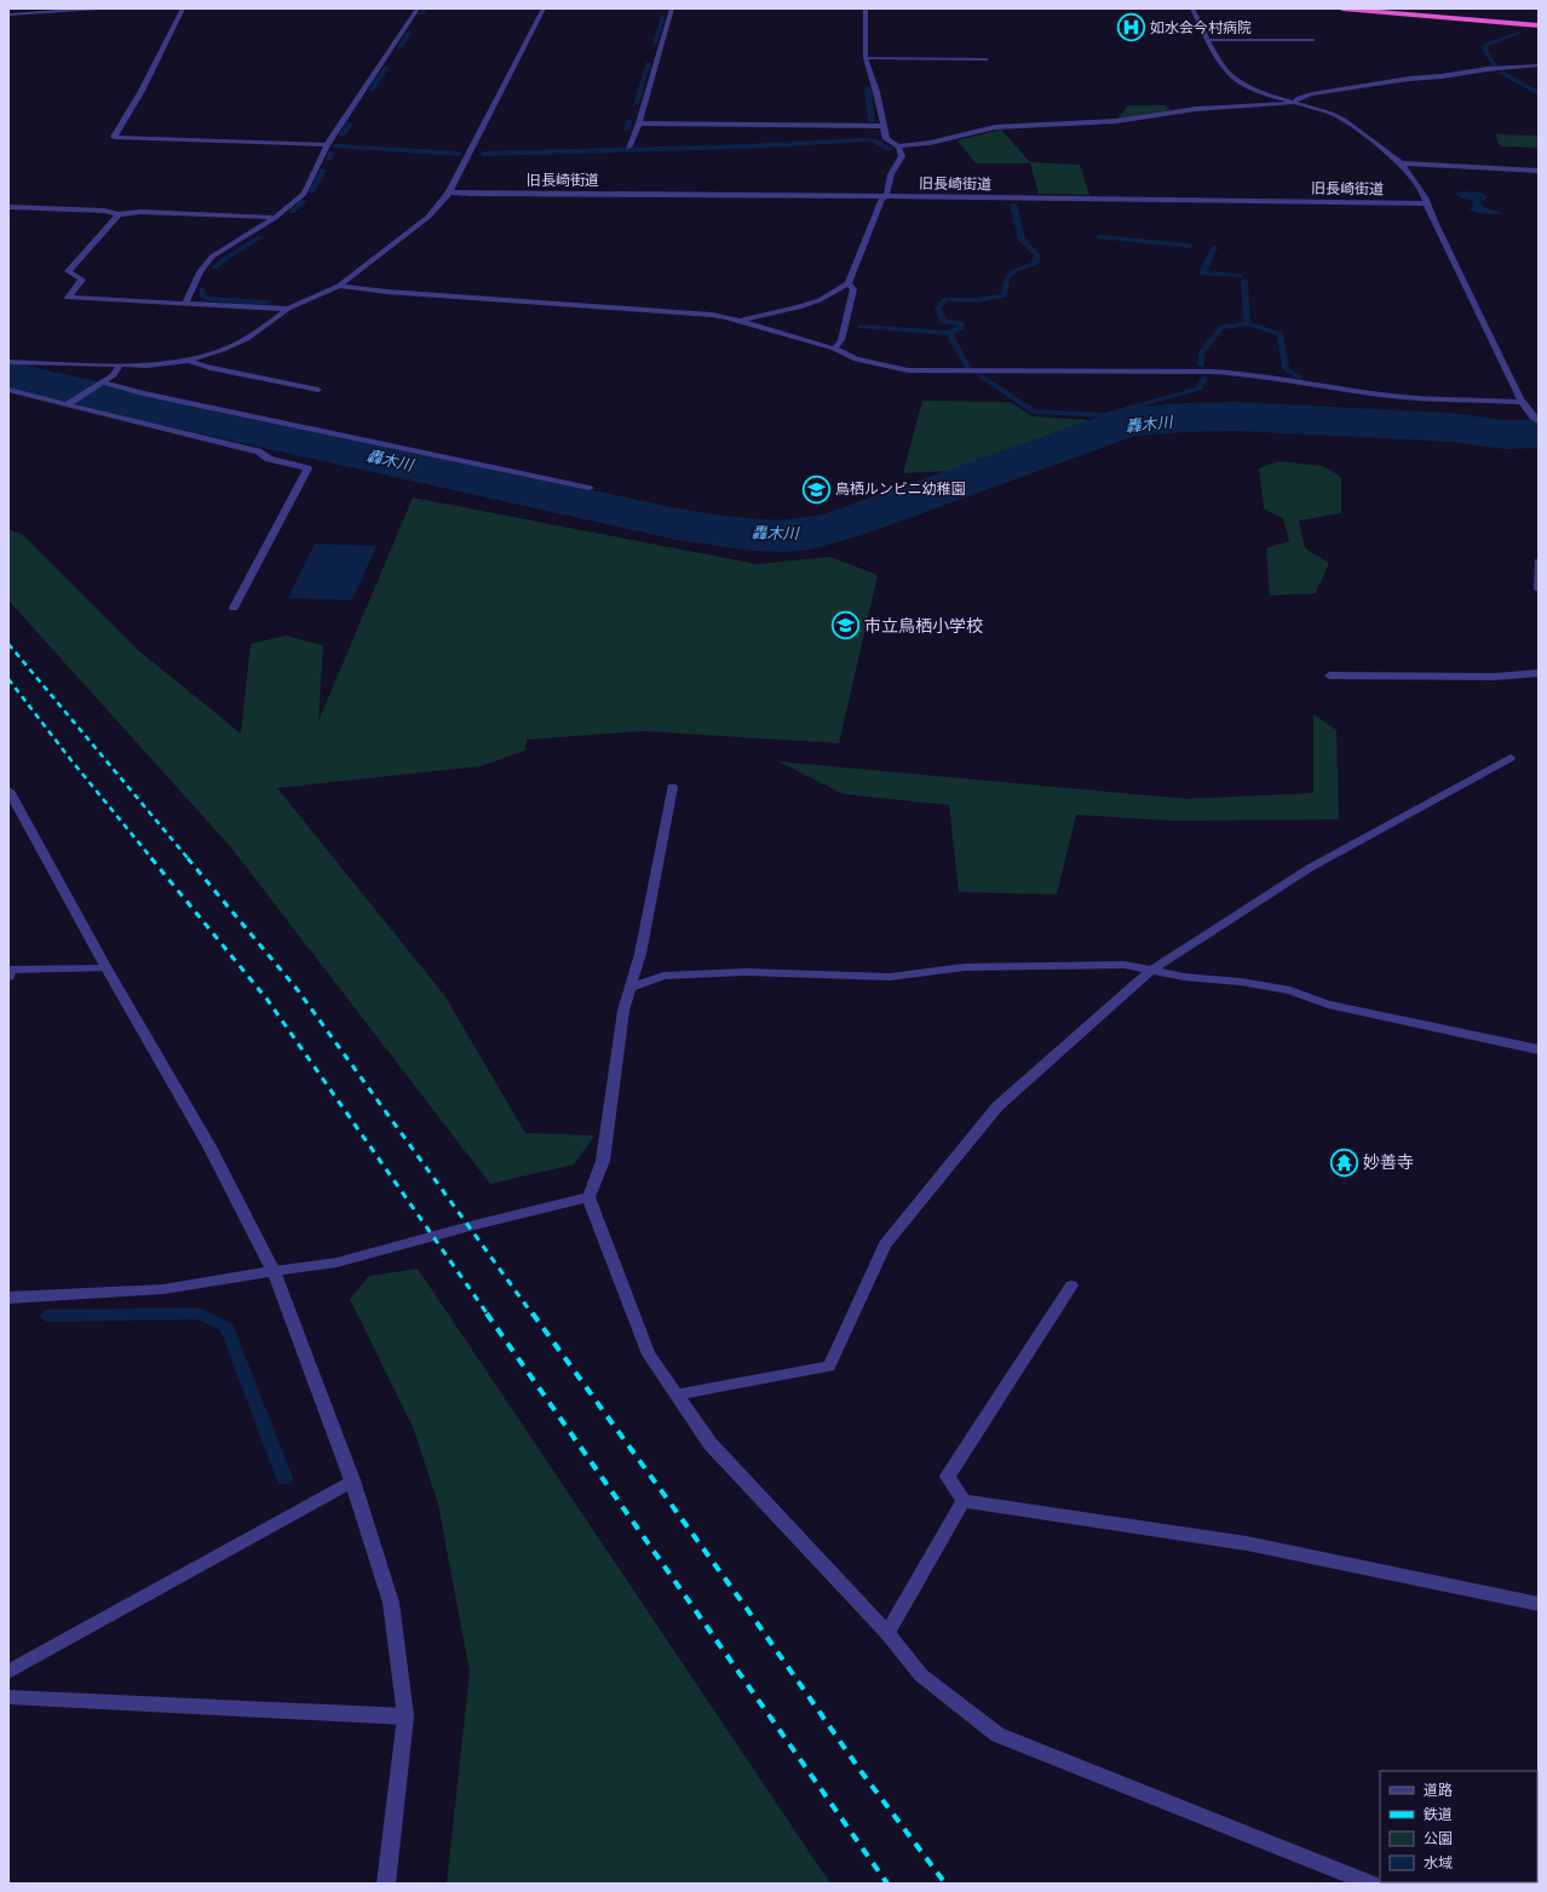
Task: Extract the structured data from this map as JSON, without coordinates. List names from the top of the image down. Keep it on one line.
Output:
{"streets":{"street":["旧長崎街道"]},"water":["轟木川"],"places":{"hospital":["如水会今村病院"],"school or university":["鳥栖ルンビニ幼稚園","市立鳥栖小学校"],"temple":["妙善寺"]},"legend":["道路","鉄道","公園","水域"]}
